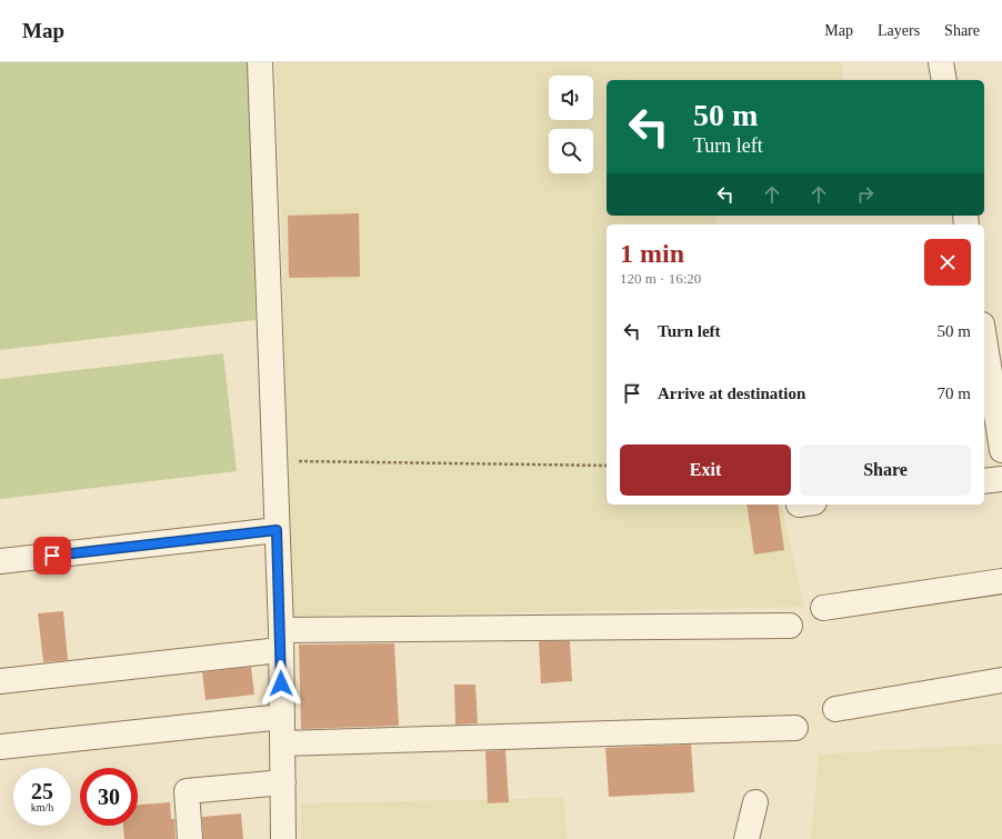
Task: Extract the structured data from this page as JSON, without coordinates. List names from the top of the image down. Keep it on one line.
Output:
{"page":{"header":"Map","nav":["Map","Layers","Share"],"turn":["50 m","Turn left"],"heading":["1 min","120 m · 16:20"],"list":[{"name":"Turn left","value":"50 m"},{"name":"Arrive at destination","value":"70 m"}],"buttons":["Exit","Share"],"speed":"25 km/h","limit":"30"}}
